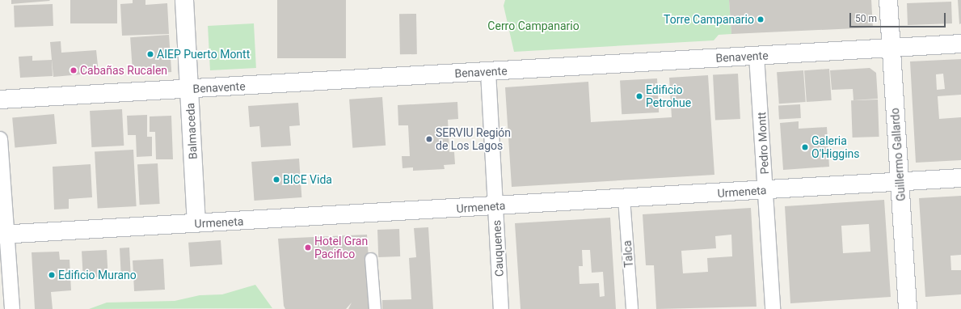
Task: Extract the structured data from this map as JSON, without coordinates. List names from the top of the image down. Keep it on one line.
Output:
{"streets":{"main road":["Benavente","Balmaceda","Guillermo Gallardo","Urmeneta"],"street":["Pedro Montt","Cauquenes","Talca"]},"crossings":[["Benavente","Balmaceda"],["Benavente","Pedro Montt"],["Benavente","Guillermo Gallardo"],["Benavente","Cauquenes"],["Balmaceda","Urmeneta"],["Pedro Montt","Urmeneta"],["Guillermo Gallardo","Urmeneta"],["Urmeneta","Cauquenes"],["Urmeneta","Talca"]],"parks":["Cerro Campanario"],"places":["Torre Campanario","AIEP Puerto Montt","Cabañas Rucalen","Edificio Petrohue","SERVIU Región de Los Lagos","Galeria O'Higgins","BICE Vida","Hotel Gran Pacifico","Edificio Murano"],"scale_bar":"50 m"}
